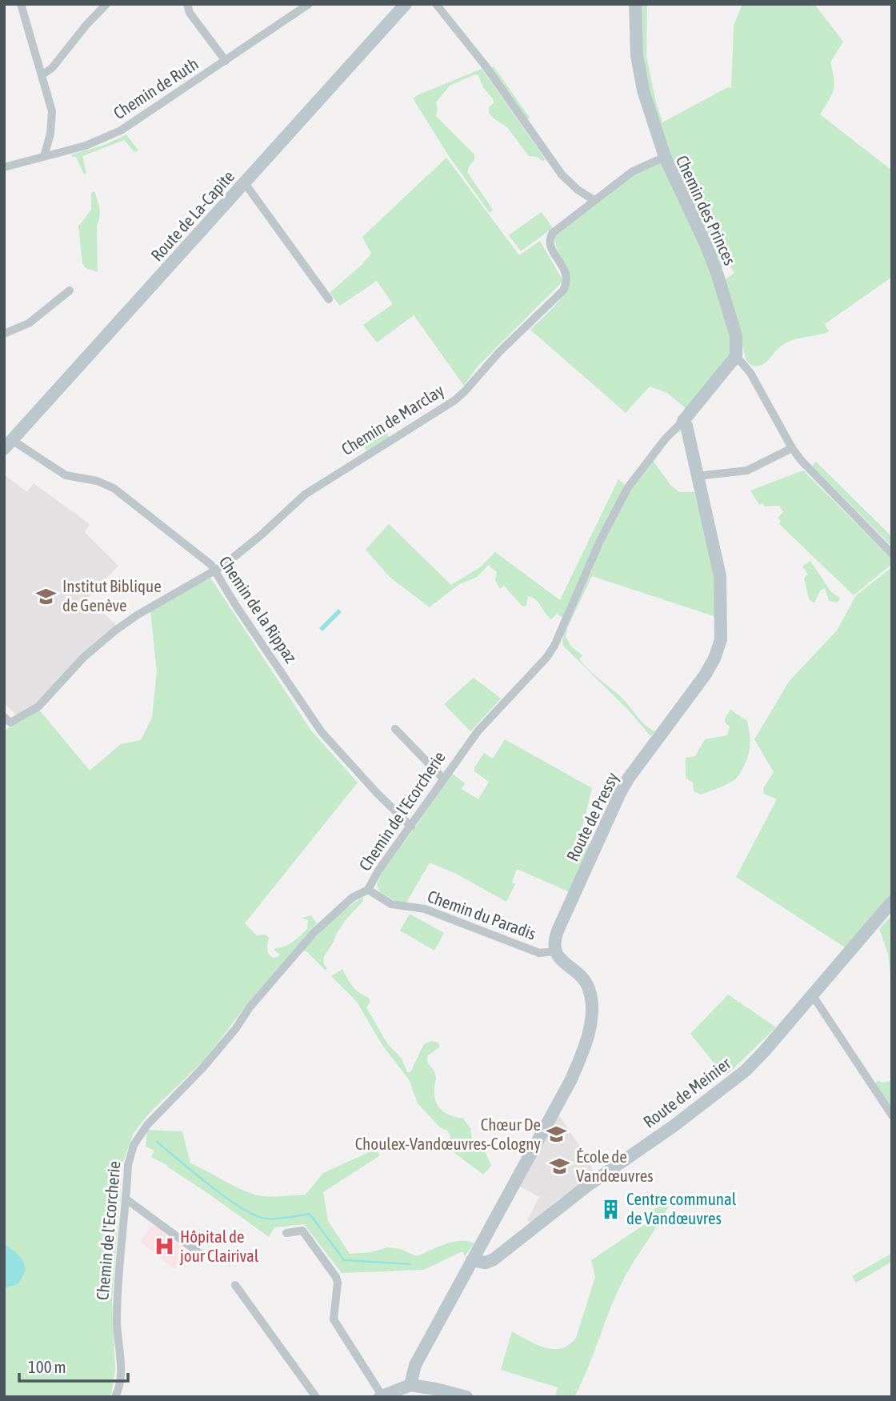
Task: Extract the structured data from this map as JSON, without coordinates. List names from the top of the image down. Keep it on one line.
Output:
{"streets":{"street":["Chemin de Ruth","Chemin des Princes","Route de La-Capite","Chemin de Marclay","Chemin de la Rippaz","Chemin de l'Ecorcherie","Route de Pressy","Chemin du Paradis","Route de Meinier"]},"crossings":[["Chemin des Princes","Chemin de Marclay"],["Route de La-Capite","Chemin de la Rippaz"],["Chemin de Marclay","Chemin de la Rippaz"],["Chemin de la Rippaz","Chemin de l'Ecorcherie"],["Chemin de l'Ecorcherie","Route de Pressy"],["Chemin de l'Ecorcherie","Chemin du Paradis"],["Route de Pressy","Chemin du Paradis"]],"places":{"school or university":["Institut Biblique de Genève","Chœur De Choulex-Vandœuvres-Cologny","École de Vandœuvres"],"building":["Centre communal de Vandœuvres"],"hospital":["Hôpital de jour Clairival"]},"scale_bar":"100 m"}
